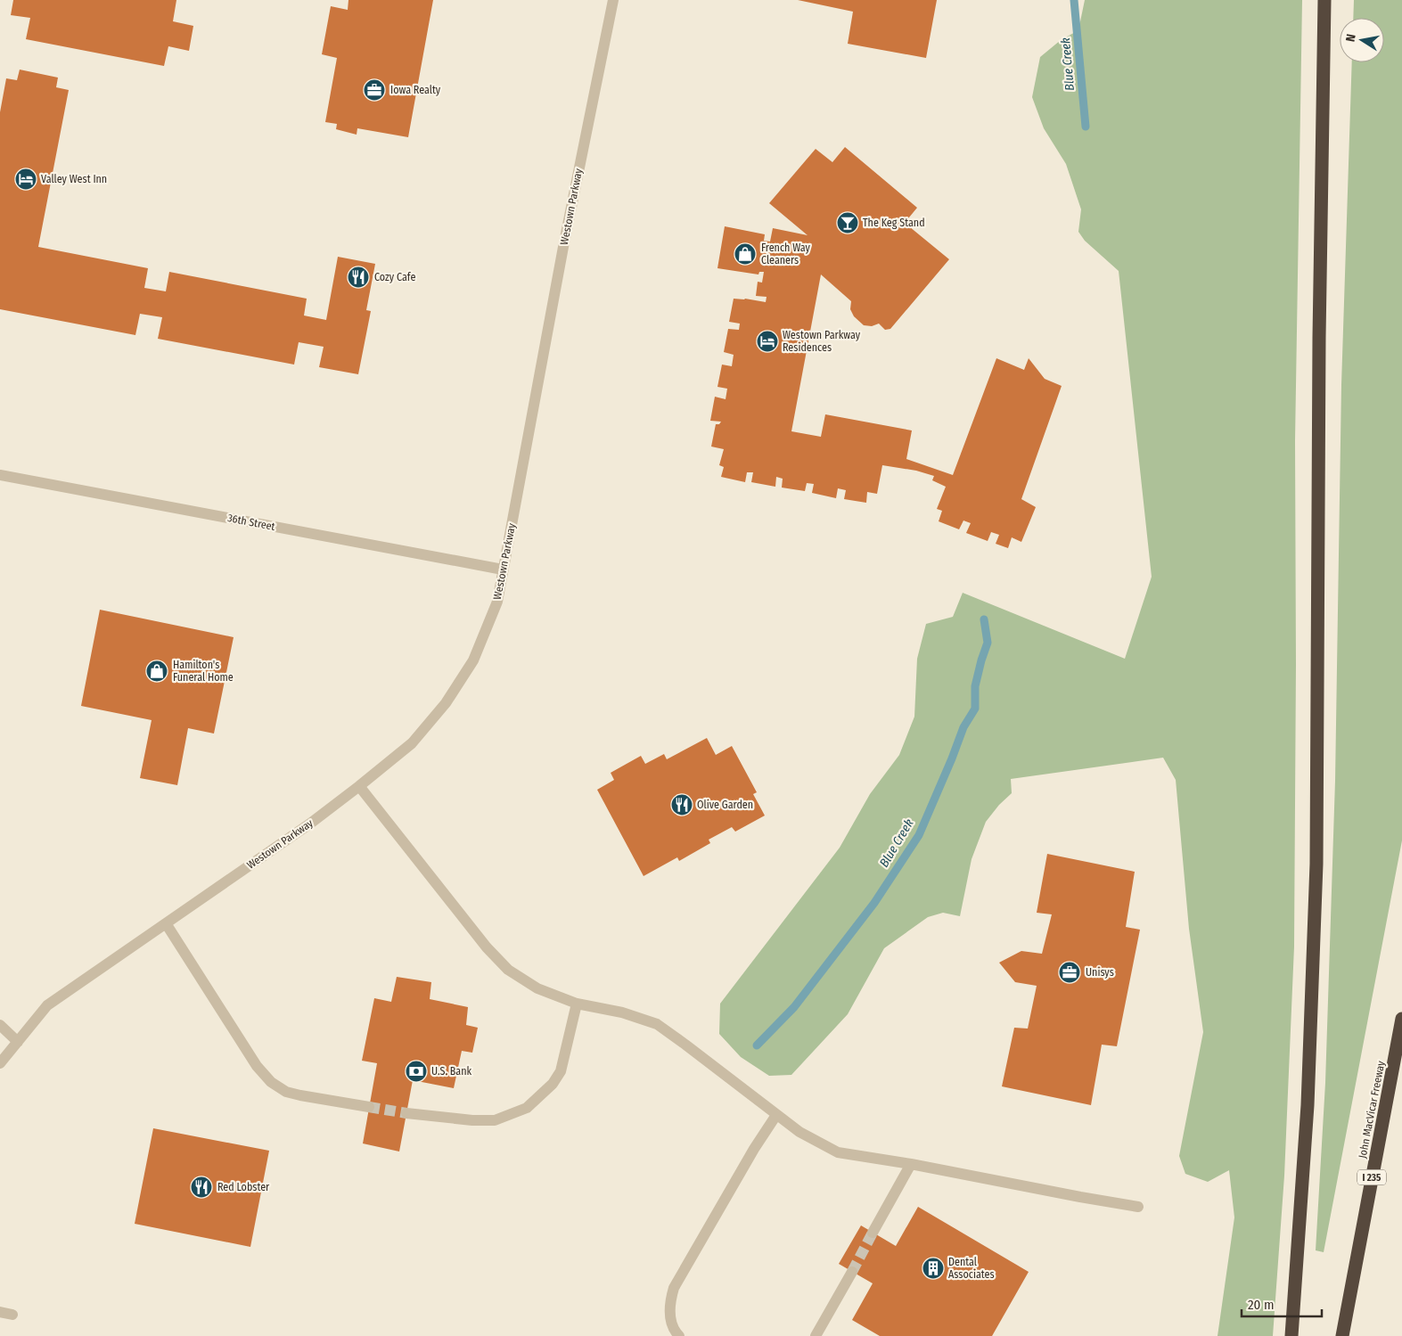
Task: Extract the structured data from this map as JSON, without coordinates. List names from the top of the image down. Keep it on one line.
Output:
{"streets":{"highway":["John MacVicar Freeway","I 235"],"street":["Westown Parkway","36th Street"]},"crossings":[["Westown Parkway","36th Street"]],"water":["Blue Creek"],"places":{"office":["Iowa Realty","Unisys"],"hotel":["Valley West Inn","Westown Parkway Residences"],"bar":["The Keg Stand"],"shop":["French Way Cleaners","Hamilton's Funeral Home"],"restaurant":["Cozy Cafe","Olive Garden","Red Lobster"],"bank":["U.S. Bank"],"building":["Dental Associates"]},"scale_bar":"20 m","north":"left"}
